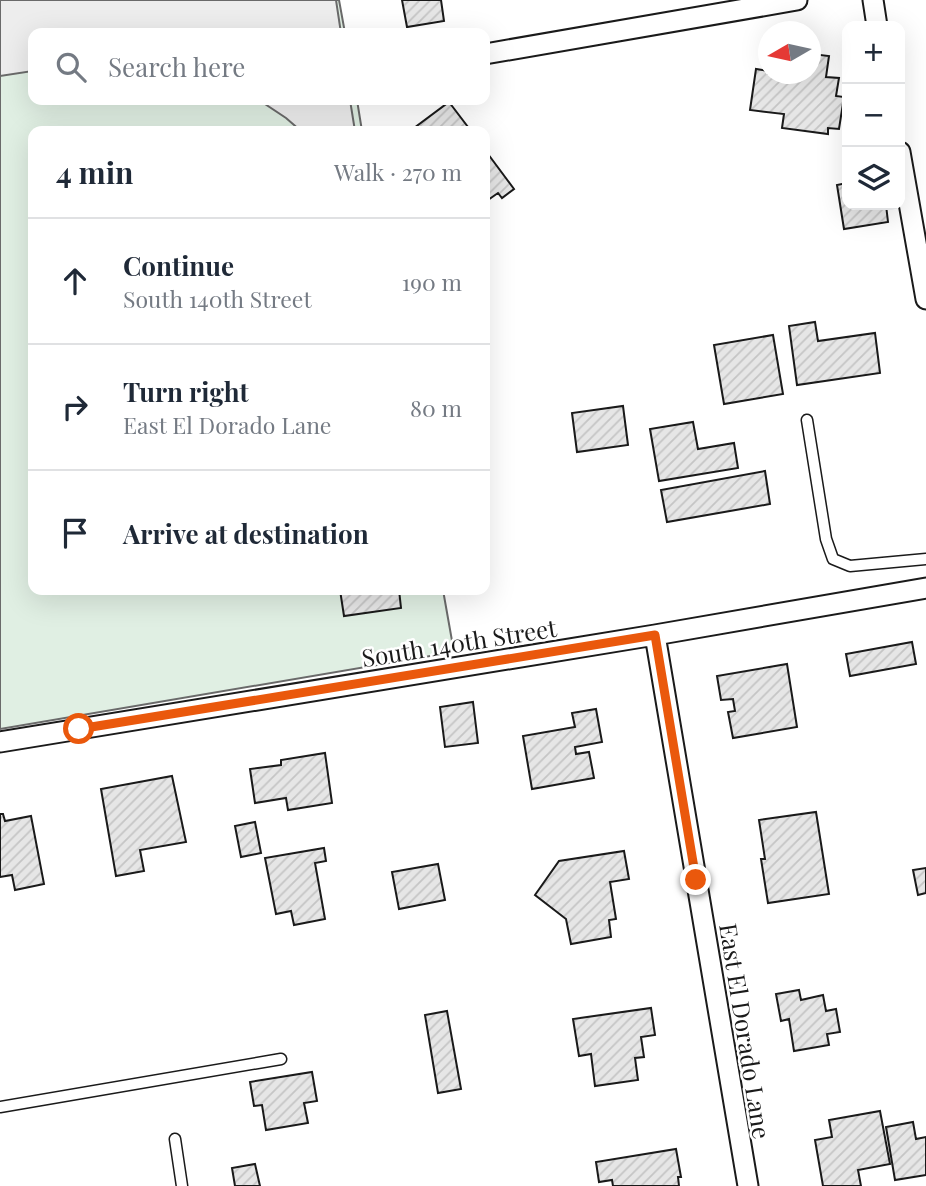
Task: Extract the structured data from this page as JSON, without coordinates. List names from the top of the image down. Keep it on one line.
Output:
{"streets":{"street":["South 140th Street","East El Dorado Lane"]},"crossings":[["South 140th Street","East El Dorado Lane"]],"north":"left","page":{"map_buttons":["+","−"],"search":"Search here","heading":["4 min","Walk · 270 m"],"list":[["Continue","South 140th Street","190 m"],["Turn right","East El Dorado Lane","80 m"],"Arrive at destination"]}}
